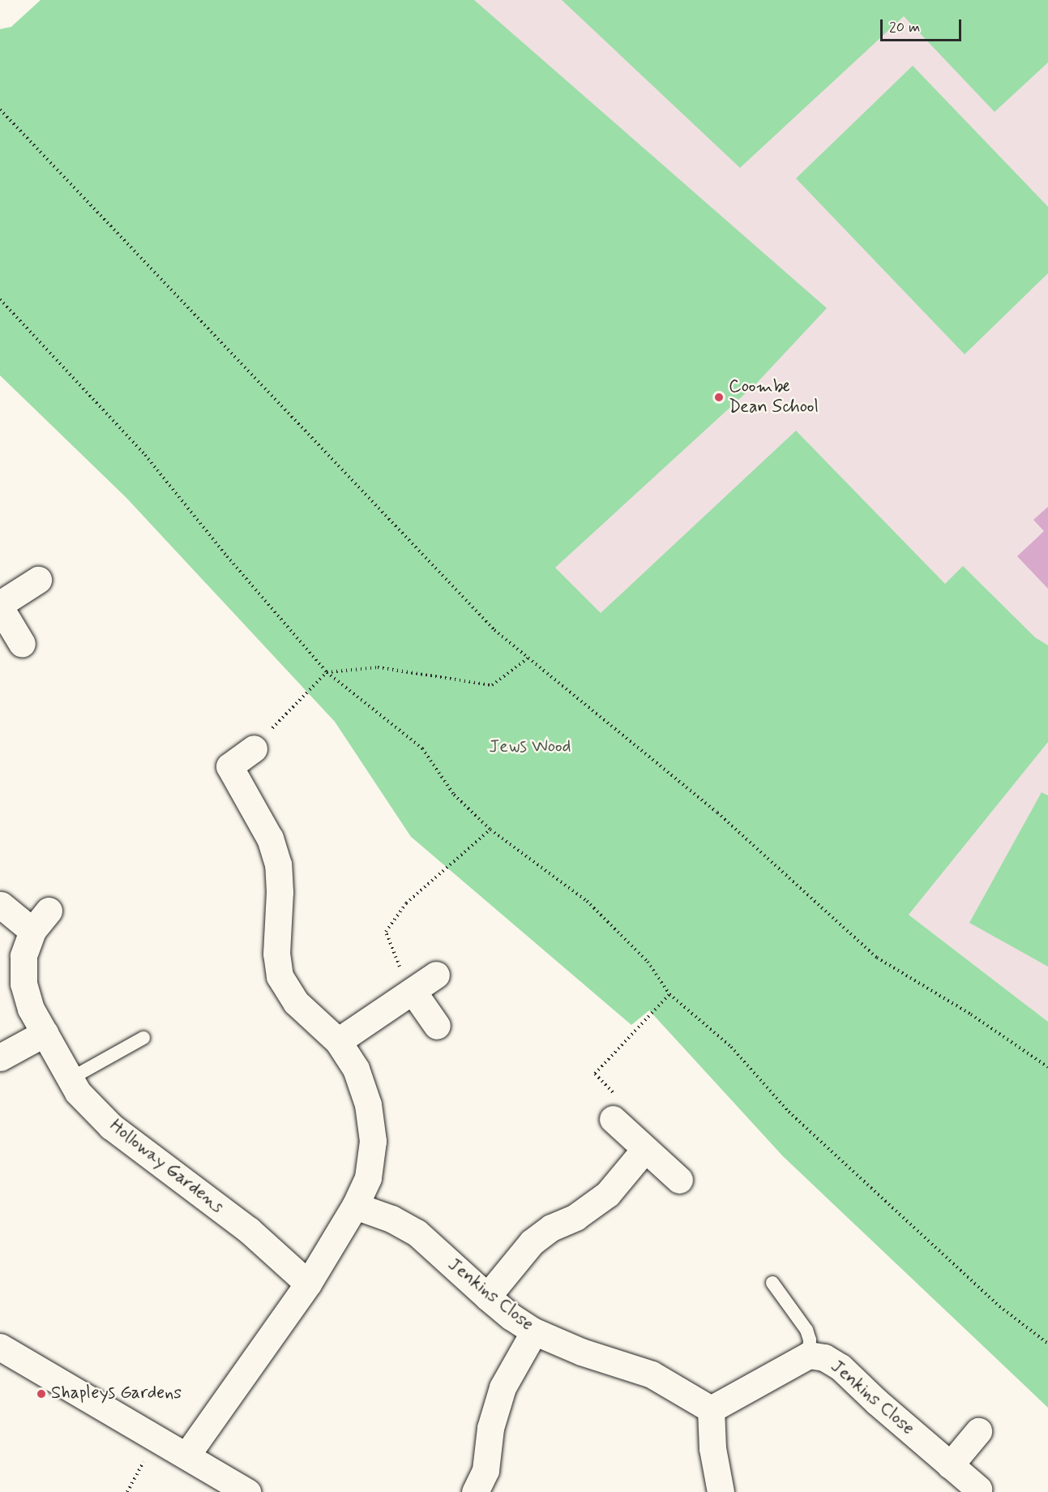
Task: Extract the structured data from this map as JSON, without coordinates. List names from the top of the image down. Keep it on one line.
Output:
{"streets":{"street":["Holloway Gardens","Jenkins Close"]},"parks":["Jews Wood"],"places":["Coombe Dean School","Shapleys Gardens"],"scale_bar":"20 m"}
